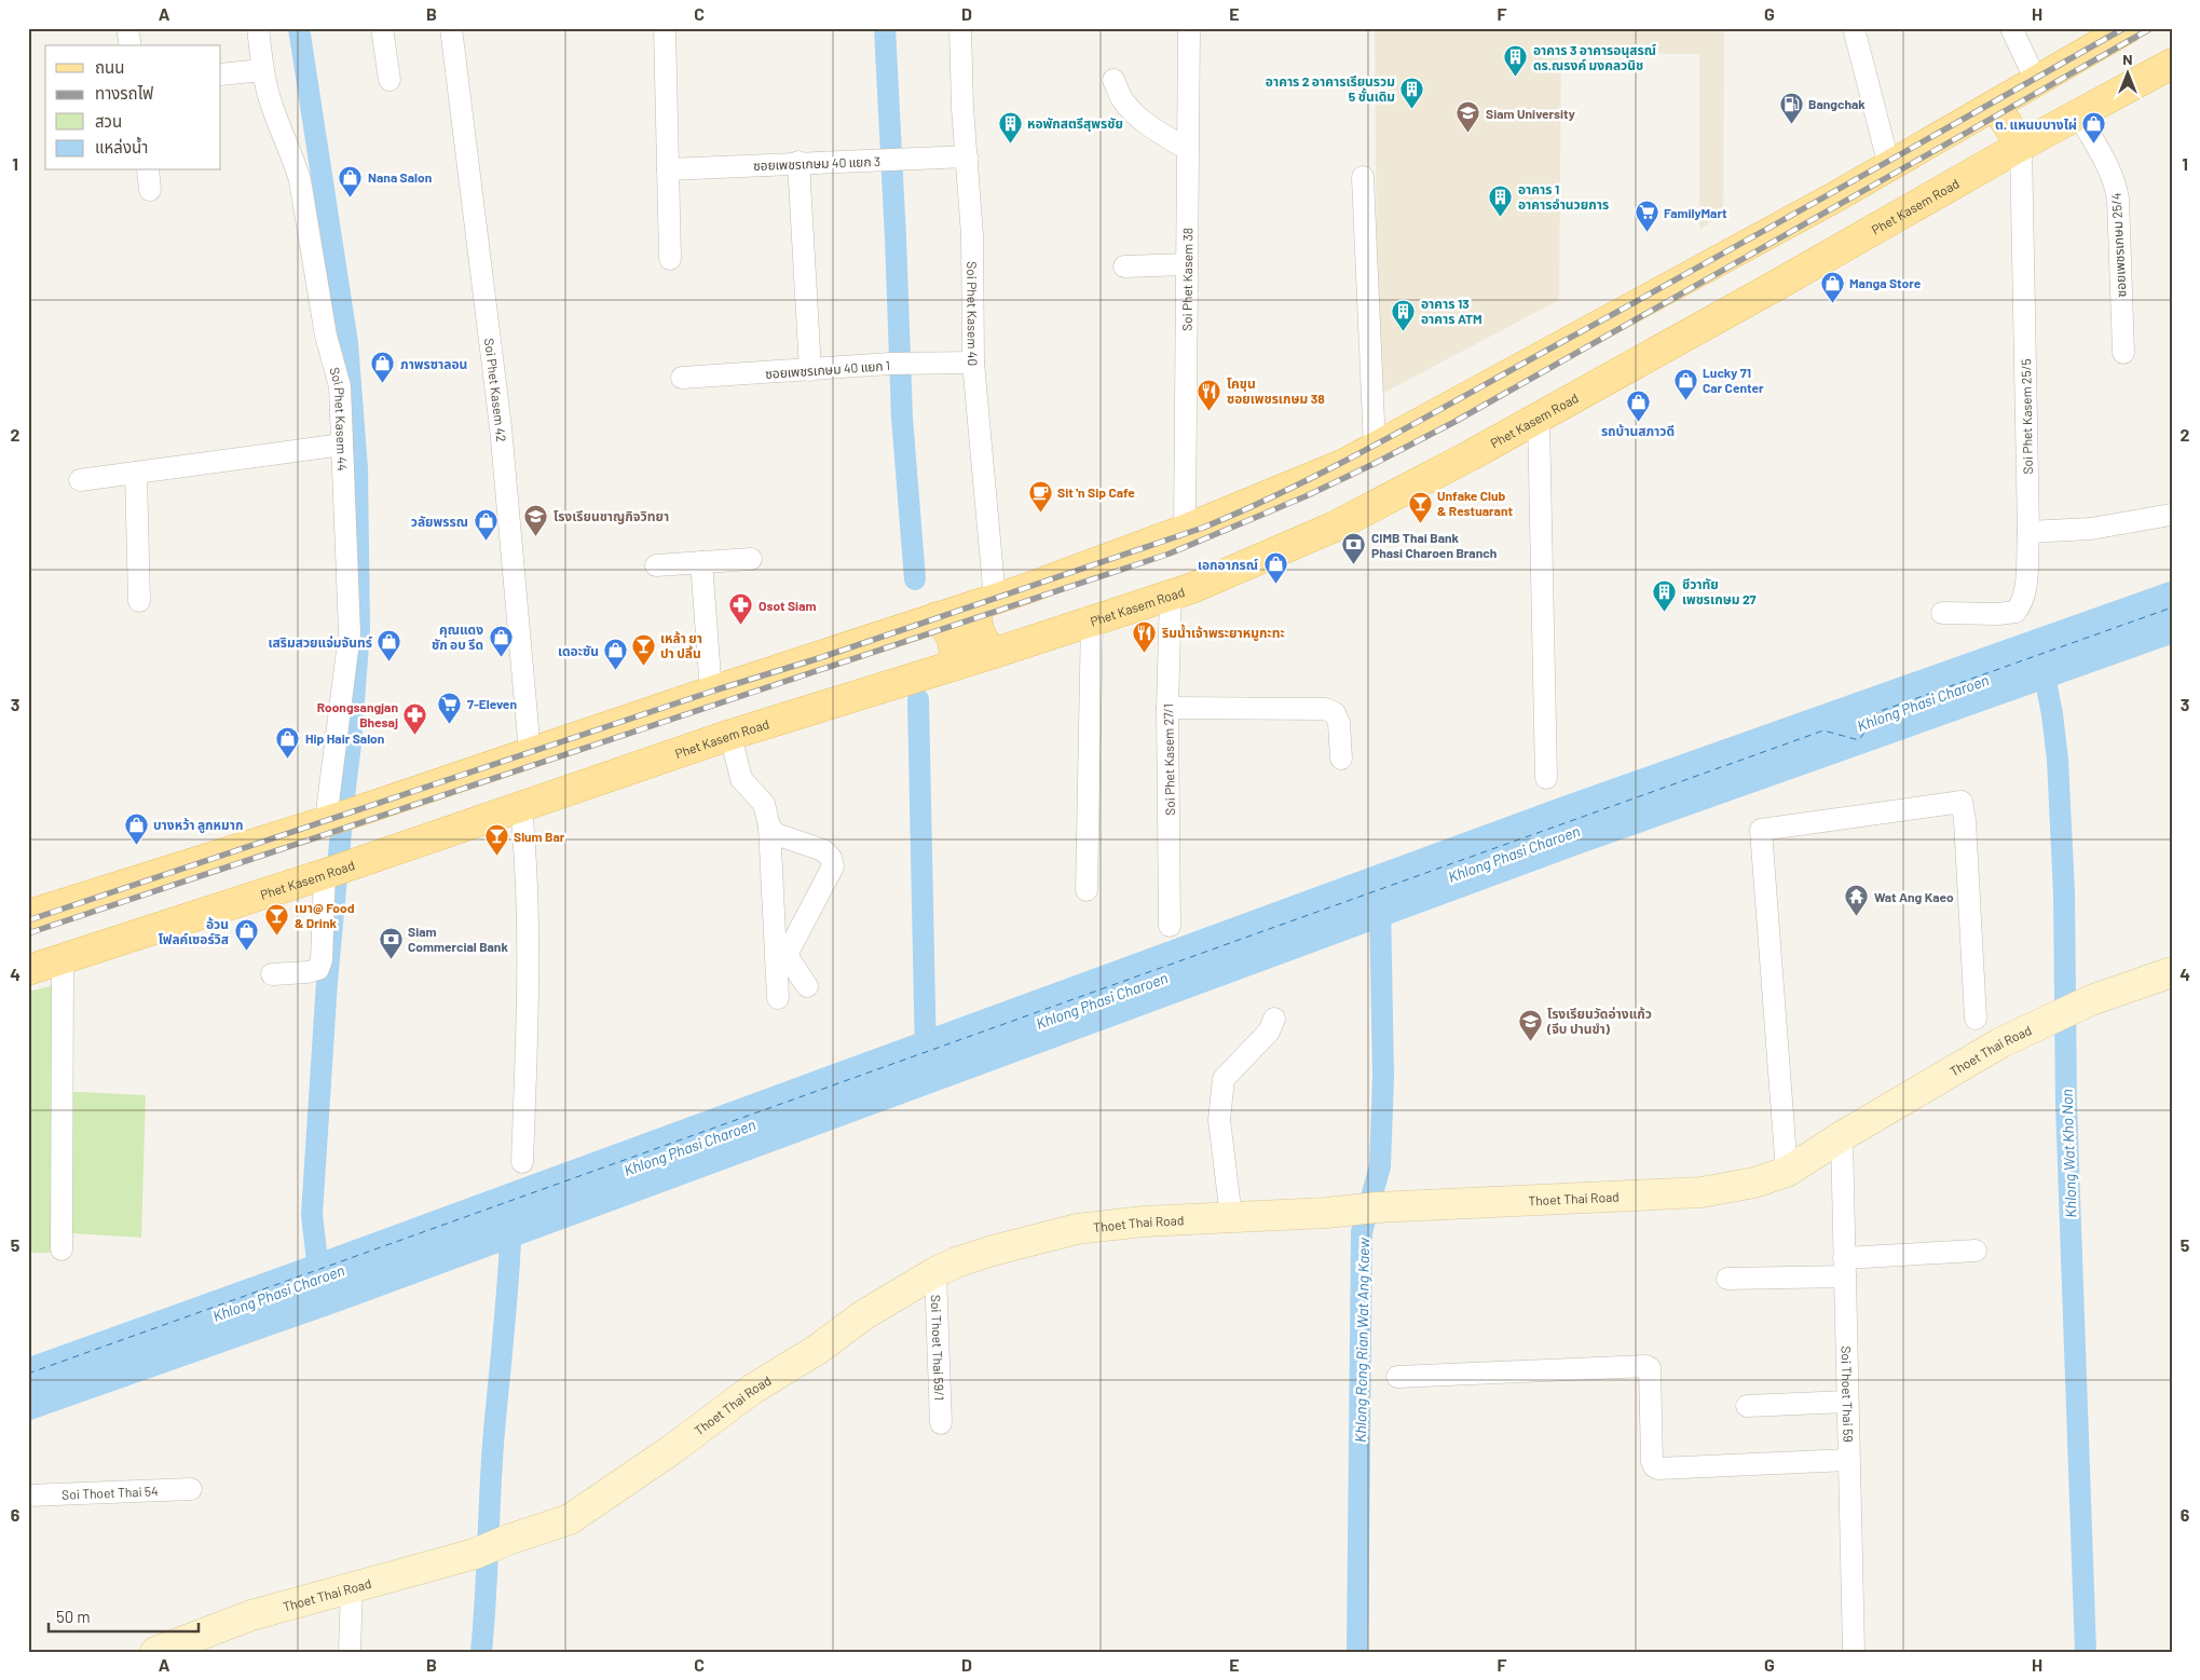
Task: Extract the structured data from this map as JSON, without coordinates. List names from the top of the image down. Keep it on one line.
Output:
{"streets":{"main road":["Phet Kasem Road","Thoet Thai Road"],"street":["ซอยเพชรเกษม 40 แยก 3","ซอยเพชรเกษม 25/4","Soi Phet Kasem 38","Soi Phet Kasem 40","ซอยเพชรเกษม 40 แยก 1","Soi Phet Kasem 42","Soi Phet Kasem 25/5","Soi Phet Kasem 44","Soi Phet Kasem 27/1","Soi Thoet Thai 59/1","Soi Thoet Thai 59","Soi Thoet Thai 54"]},"crossings":[["ซอยเพชรเกษม 40 แยก 3","Soi Phet Kasem 40"],["Phet Kasem Road","ซอยเพชรเกษม 25/4"],["Phet Kasem Road","Soi Phet Kasem 25/5"],["Phet Kasem Road","Soi Phet Kasem 27/1"],["Soi Phet Kasem 40","ซอยเพชรเกษม 40 แยก 1"],["Thoet Thai Road","Soi Thoet Thai 59/1"],["Thoet Thai Road","Soi Thoet Thai 59"]],"water":["Khlong Phasi Charoen","Khlong Wat Kho Non","Khlong Rong Rian Wat Ang Kaew"],"places":{"building":["อาคาร 3 อาคารอนุสรณ์ ดร.ณรงค์ มงคลวนิช","อาคาร 2 อาคารเรียนรวม 5 ชั้นเดิม","หอพักสตรีสุพรชัย","อาคาร 1 อาคารอำนวยการ","อาคาร 13 อาคาร ATM","ชีวาทัย เพชรเกษม 27"],"fuel station":["Bangchak"],"school or university":["Siam University","โรงเรียนชาญกิจวิทยา","โรงเรียนวัดอ่างแก้ว (จีบ ปานขำ)"],"shop":["ต. แหนบบางไผ่","Nana Salon","Manga Store","ภาพรซาลอน","Lucky 71 Car Center","รถบ้านสภาวดี","วลัยพรรณ","เอกอาภรณ์","คุณแดง ซัก อบ รีด","เสริมสวยแจ่มจันทร์","เดอะซัน","Hip Hair Salon","บางหว้า ลูกหมาก","อ้วน โฟลค์เซอร์วิส"],"supermarket":["FamilyMart","7-Eleven"],"restaurant":["โคขุน ซอยเพชรเกษม 38","ริมน้ำเจ้าพระยาหมูกะทะ"],"cafe":["Sit 'n Sip Cafe"],"bar":["Unfake Club & Restuarant","เหล้า ยา ปา ปลิ้น","Slum Bar","เมา@ Food & Drink"],"bank":["CIMB Thai Bank Phasi Charoen Branch","Siam Commercial Bank"],"pharmacy":["Osot Siam","Roongsangjan Bhesaj"],"temple":["Wat Ang Kaeo"]},"legend":["ถนน","ทางรถไฟ","สวน","แหล่งน้ำ"],"scale_bar":"50 m","north":"top","grid":{"columns":["A","B","C","D","E","F","G","H"],"rows":["1","2","3","4","5","6"]}}
